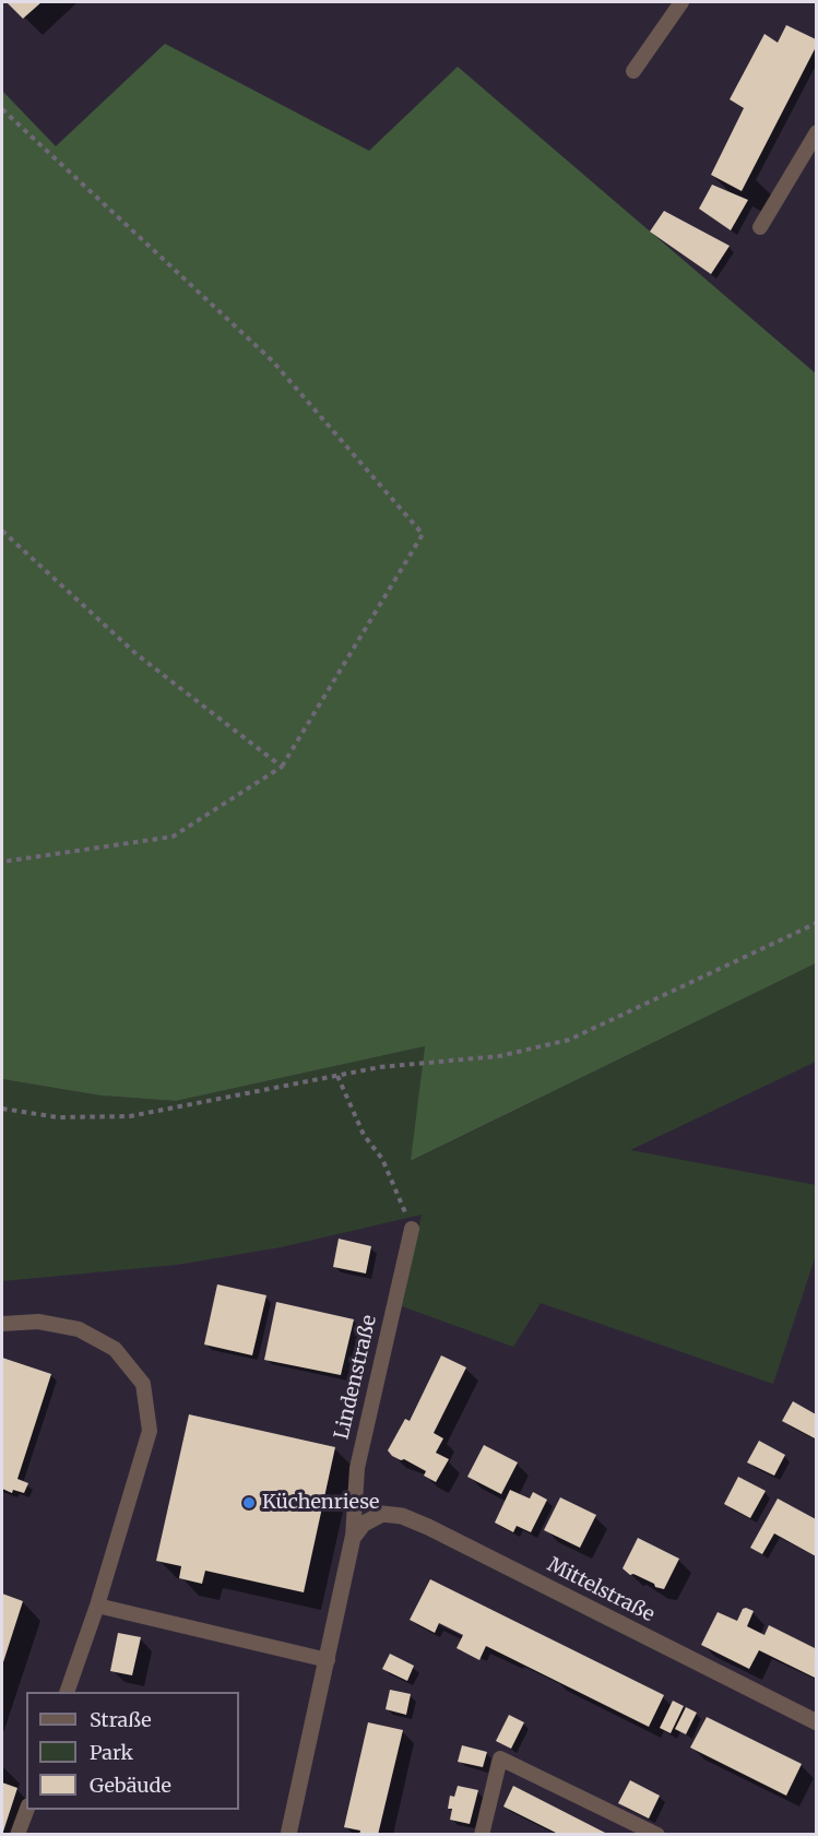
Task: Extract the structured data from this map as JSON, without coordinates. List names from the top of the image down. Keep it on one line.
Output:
{"streets":{"street":["Lindenstraße","Mittelstraße"]},"crossings":[["Lindenstraße","Mittelstraße"]],"places":["Küchenriese"],"legend":["Straße","Park","Gebäude"]}
